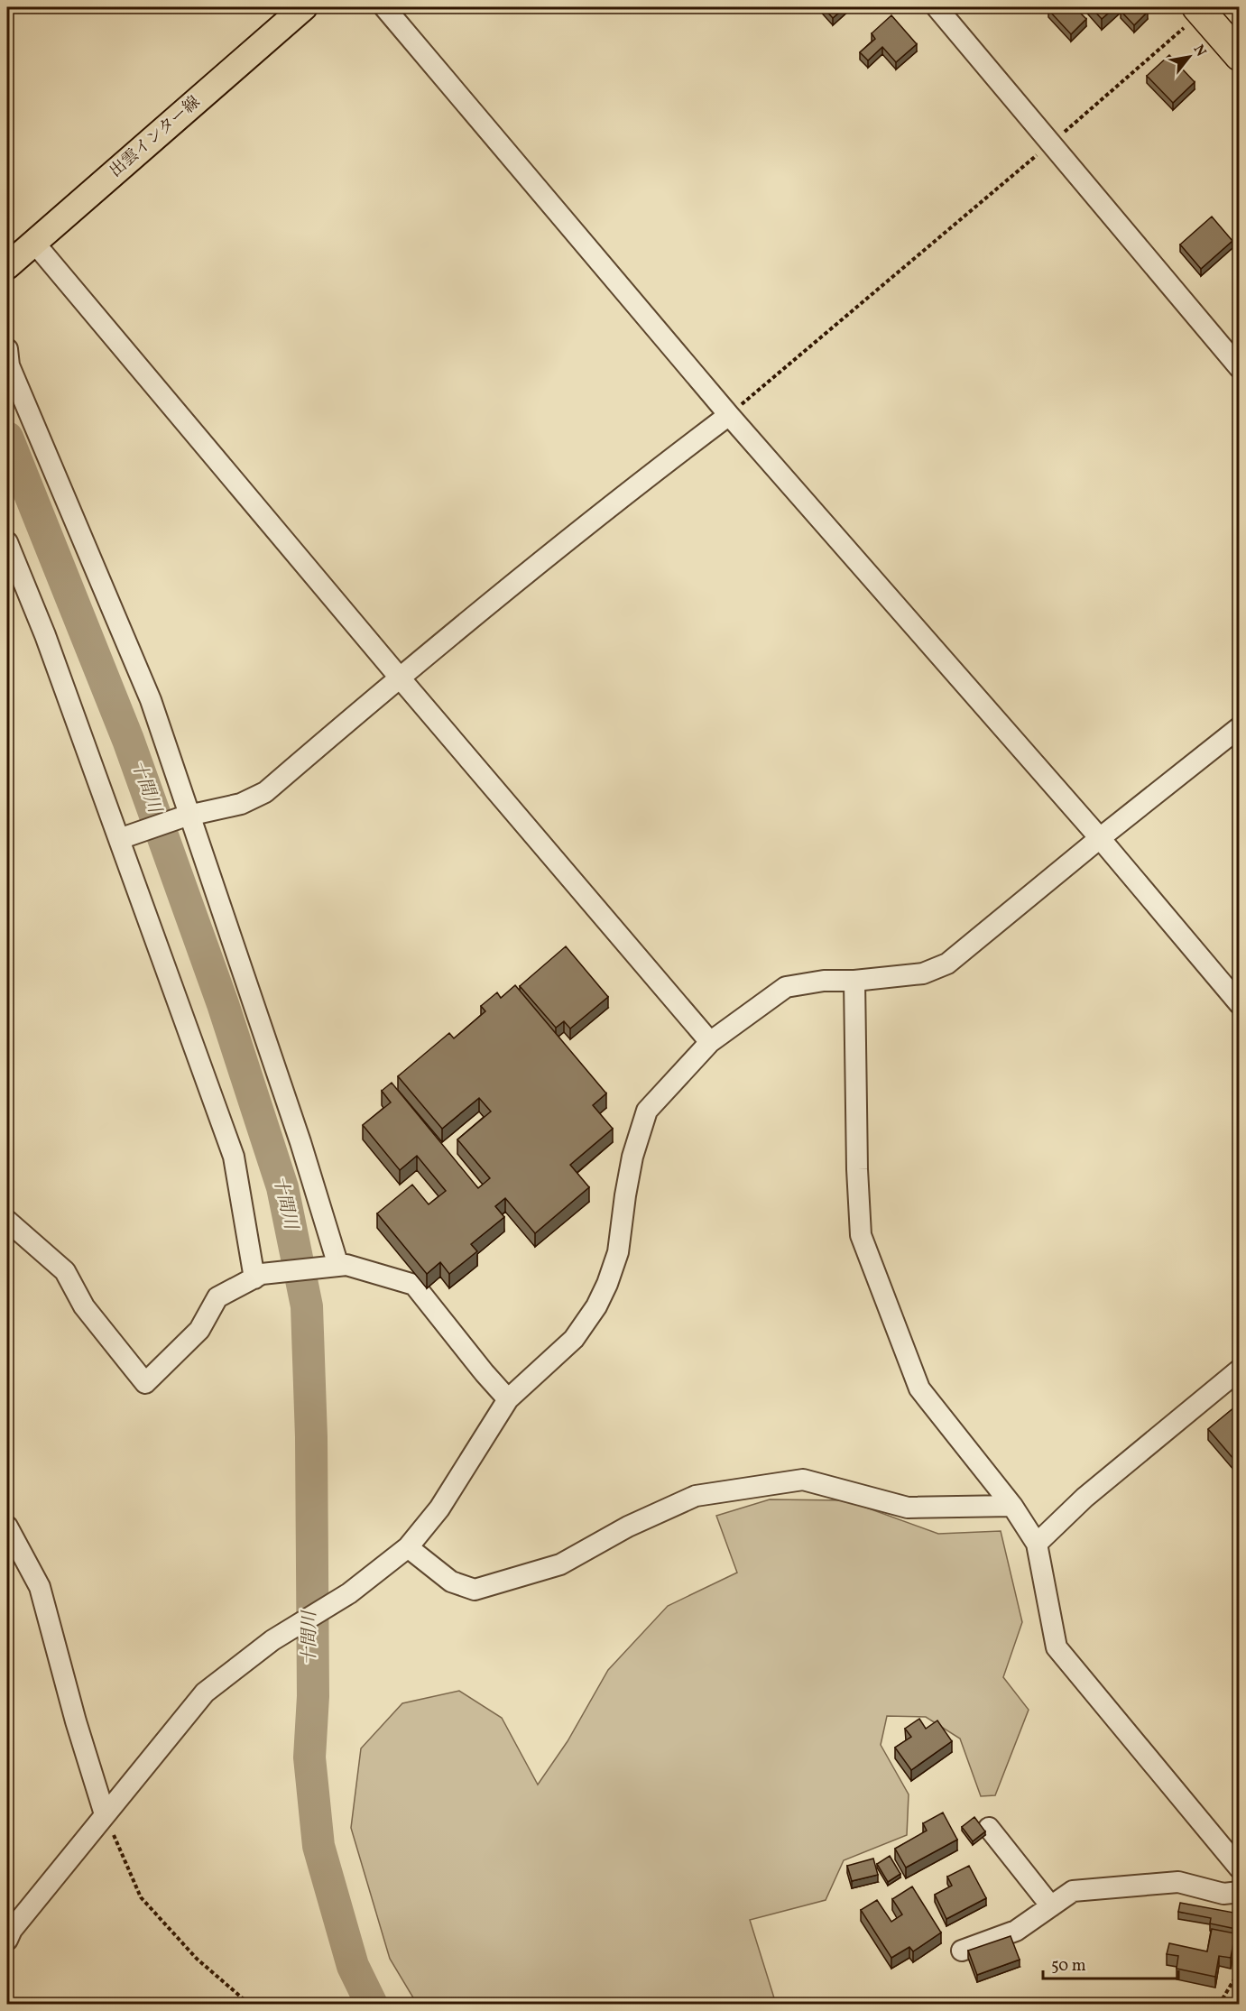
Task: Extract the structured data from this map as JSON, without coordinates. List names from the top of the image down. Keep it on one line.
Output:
{"streets":{"main road":["出雲インター線"]},"water":["十間川"],"scale_bar":"50 m","north":"top right"}
